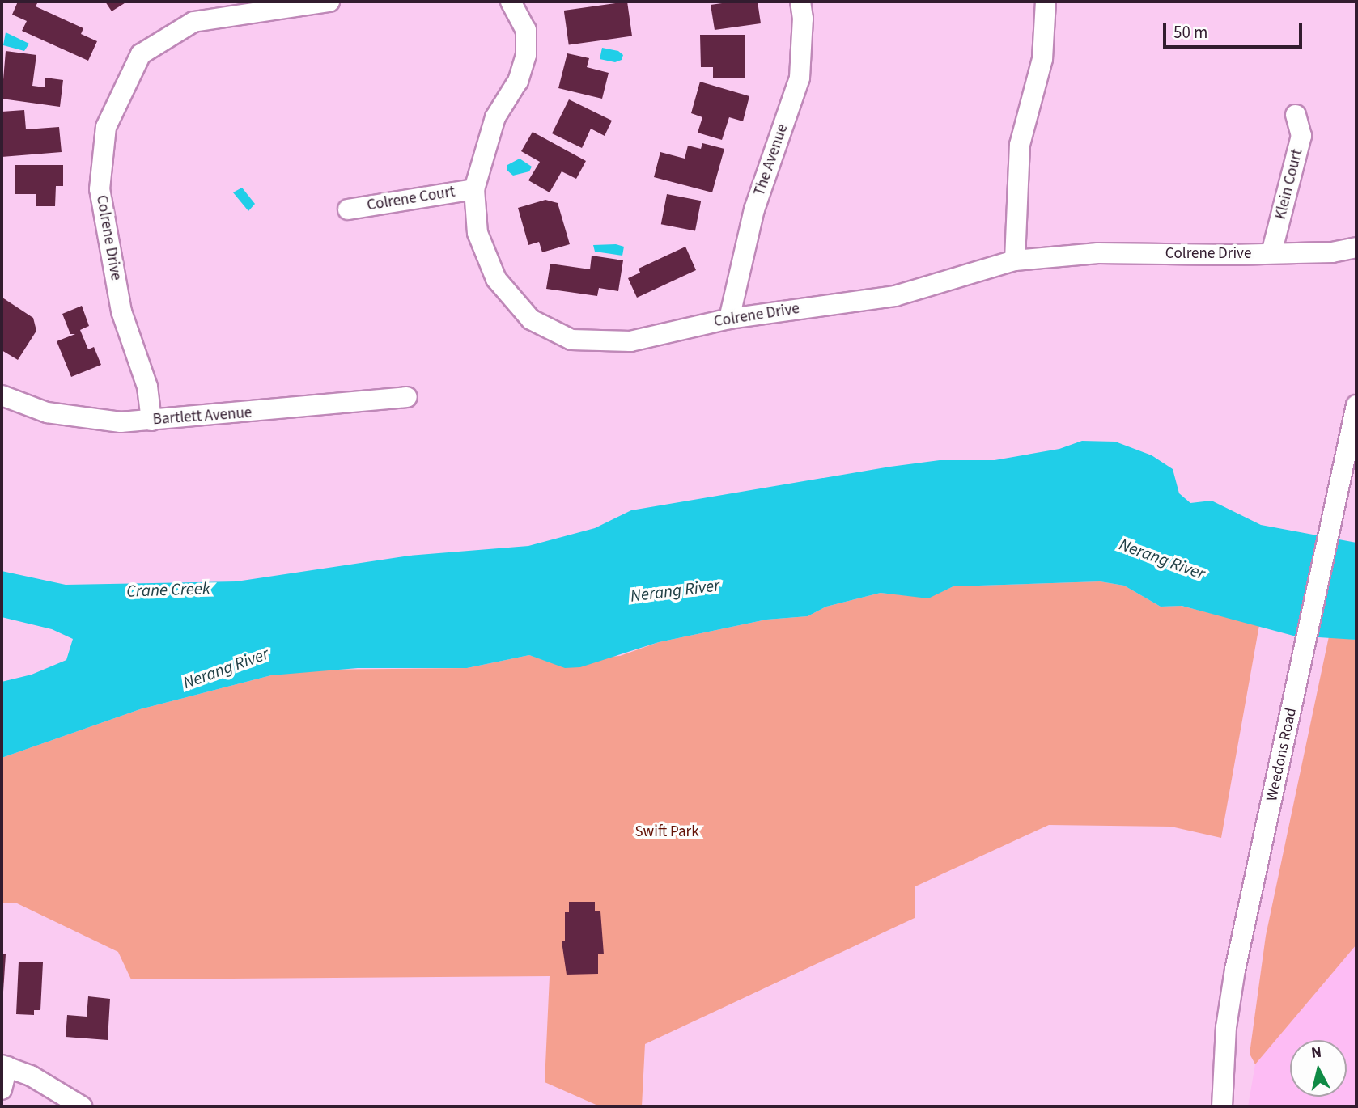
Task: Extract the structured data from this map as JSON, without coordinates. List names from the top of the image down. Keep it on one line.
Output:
{"streets":{"street":["The Avenue","Klein Court","Colrene Court","Colrene Drive","Bartlett Avenue","Weedons Road"]},"crossings":[["The Avenue","Colrene Drive"],["Klein Court","Colrene Drive"],["Colrene Court","Colrene Drive"],["Colrene Drive","Bartlett Avenue"]],"water":["Nerang River","Crane Creek"],"parks":["Swift Park"],"scale_bar":"50 m","north":"top"}
